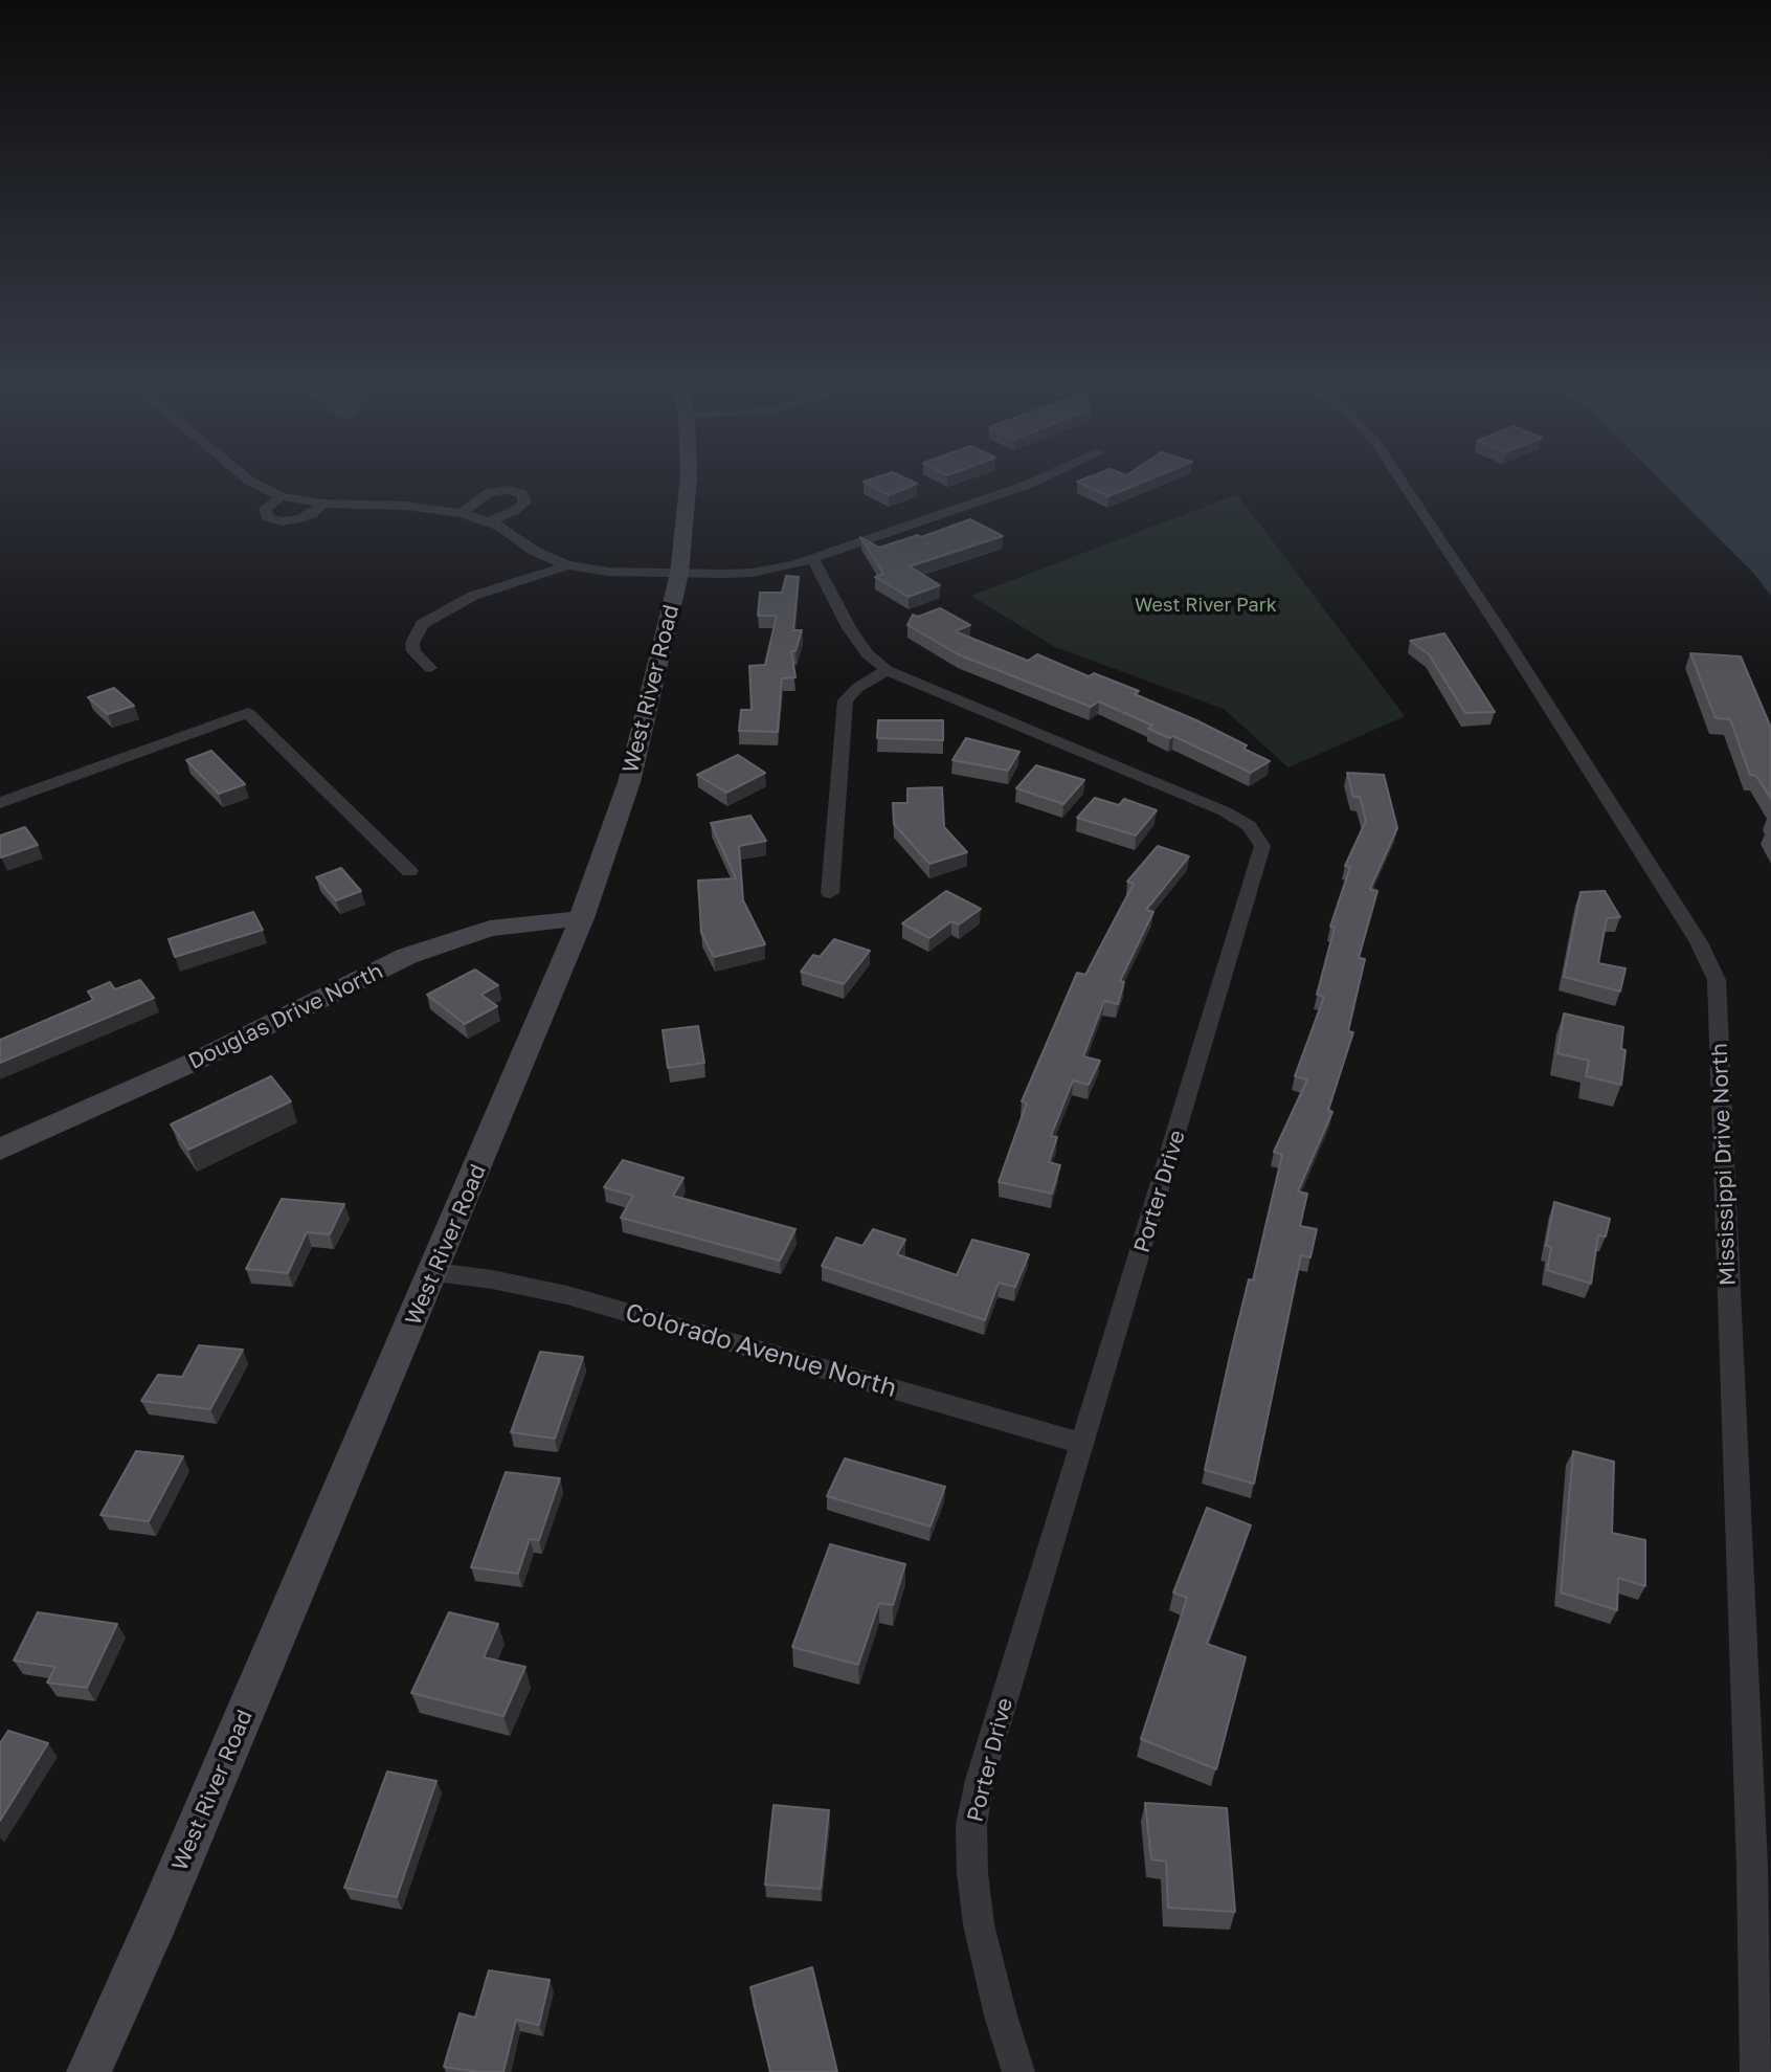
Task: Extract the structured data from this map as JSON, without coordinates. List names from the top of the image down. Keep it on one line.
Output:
{"streets":{"main road":["West River Road","Douglas Drive North"],"street":["Mississippi Drive North","Porter Drive","Colorado Avenue North"]},"crossings":[["West River Road","Douglas Drive North"],["West River Road","Colorado Avenue North"],["Porter Drive","Colorado Avenue North"]],"parks":["West River Park"]}
